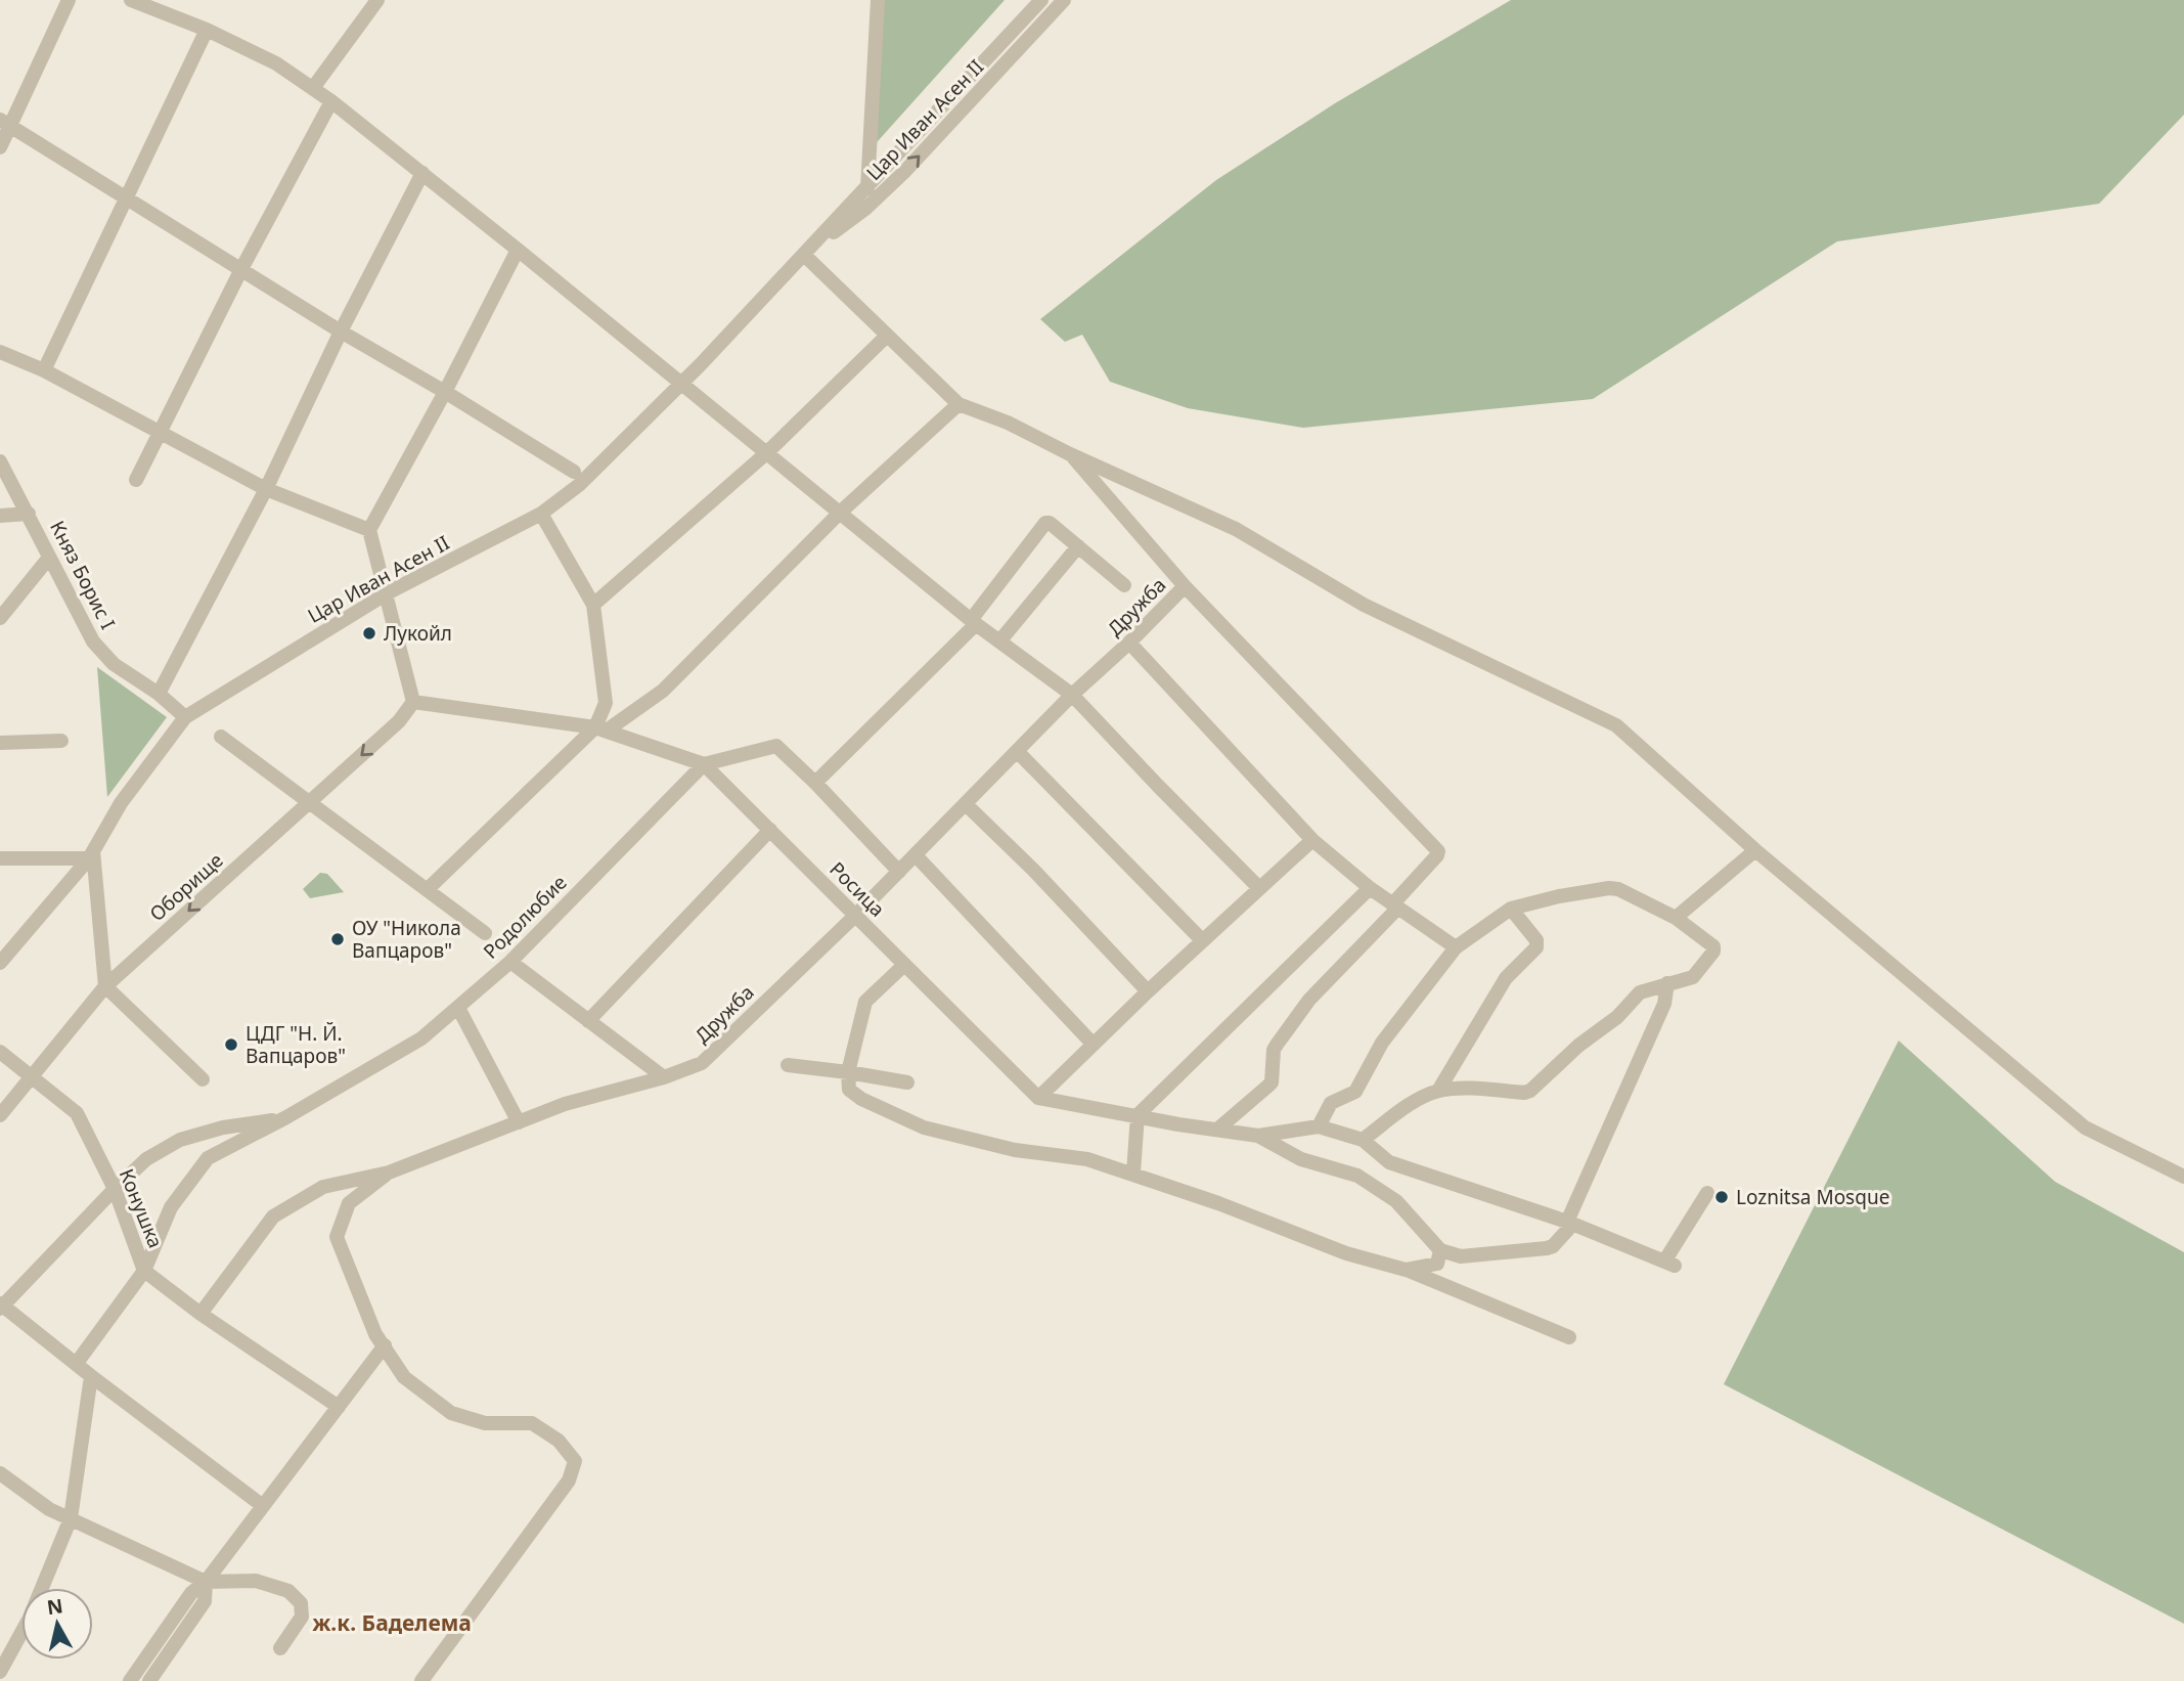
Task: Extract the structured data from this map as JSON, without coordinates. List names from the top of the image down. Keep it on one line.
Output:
{"streets":{"street":["Цар Иван Асен II","Княз Борис I","Дружба","Оборище","Росица","Родолюбие","Конушка"]},"crossings":[["Цар Иван Асен II","Княз Борис I"],["Дружба","Росица"],["Дружба","Конушка"],["Оборище","Росица"],["Оборище","Конушка"],["Росица","Родолюбие"],["Родолюбие","Конушка"]],"one_way":["Оборище"],"districts":["ж.к. Баделема"],"places":["Лукойл","ОУ \"Никола Вапцаров\"","ЦДГ \"Н. Й. Вапцаров\"","Loznitsa Mosque"],"north":"top"}
